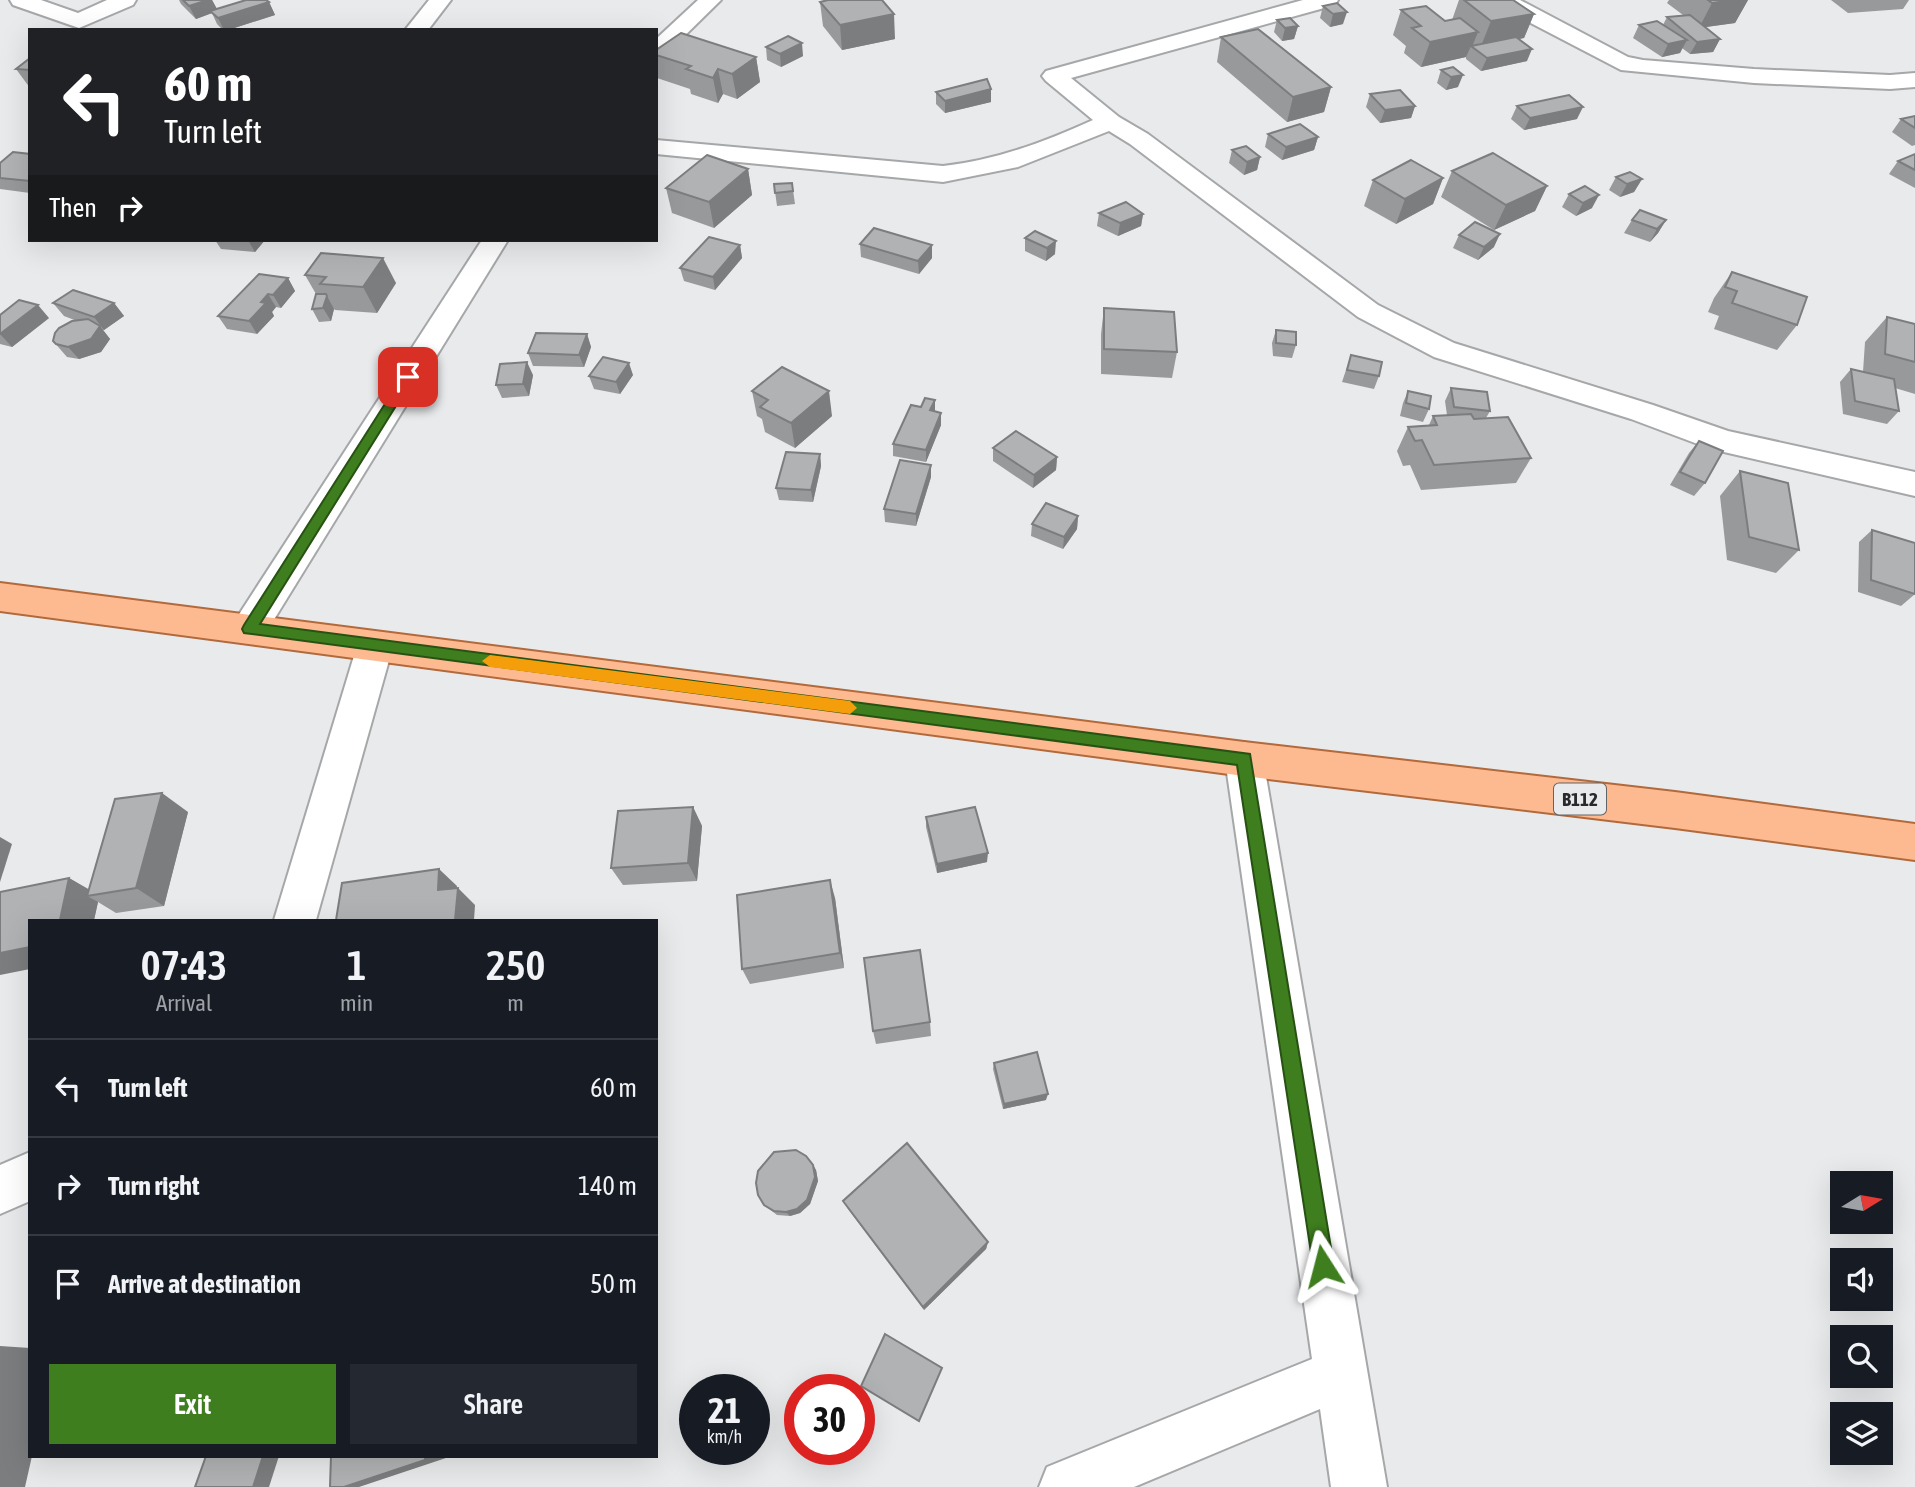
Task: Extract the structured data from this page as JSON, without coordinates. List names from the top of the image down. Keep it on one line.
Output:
{"streets":{"main road":["B112"]},"north":"right","page":{"turn":["60 m","Turn left"],"then":"Then","eta":["07:43","Arrival","1","min","250","m"],"list":[{"name":"Turn left","value":"60 m"},{"name":"Turn right","value":"140 m"},{"name":"Arrive at destination","value":"50 m"}],"buttons":["Exit","Share"],"speed":"21 km/h","limit":"30"}}
